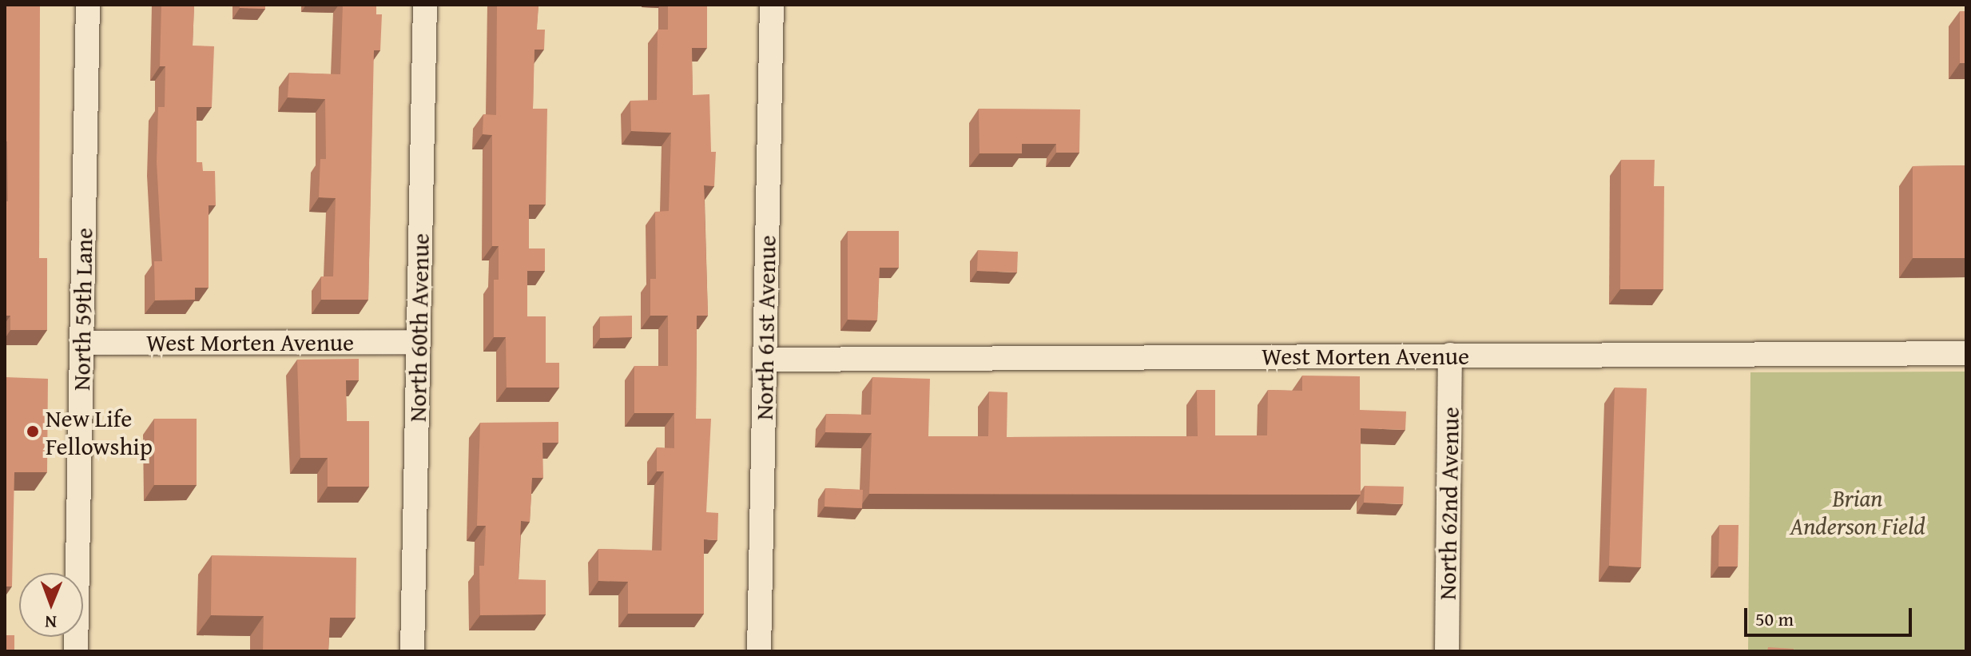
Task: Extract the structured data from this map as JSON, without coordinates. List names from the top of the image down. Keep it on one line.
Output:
{"streets":{"street":["North 59th Lane","North 60th Avenue","North 61st Avenue","West Morten Avenue","North 62nd Avenue"]},"crossings":[["North 59th Lane","West Morten Avenue"],["North 60th Avenue","West Morten Avenue"],["North 61st Avenue","West Morten Avenue"],["West Morten Avenue","North 62nd Avenue"]],"parks":["Brian Anderson Field"],"places":["New Life Fellowship"],"scale_bar":"50 m","north":"bottom"}
